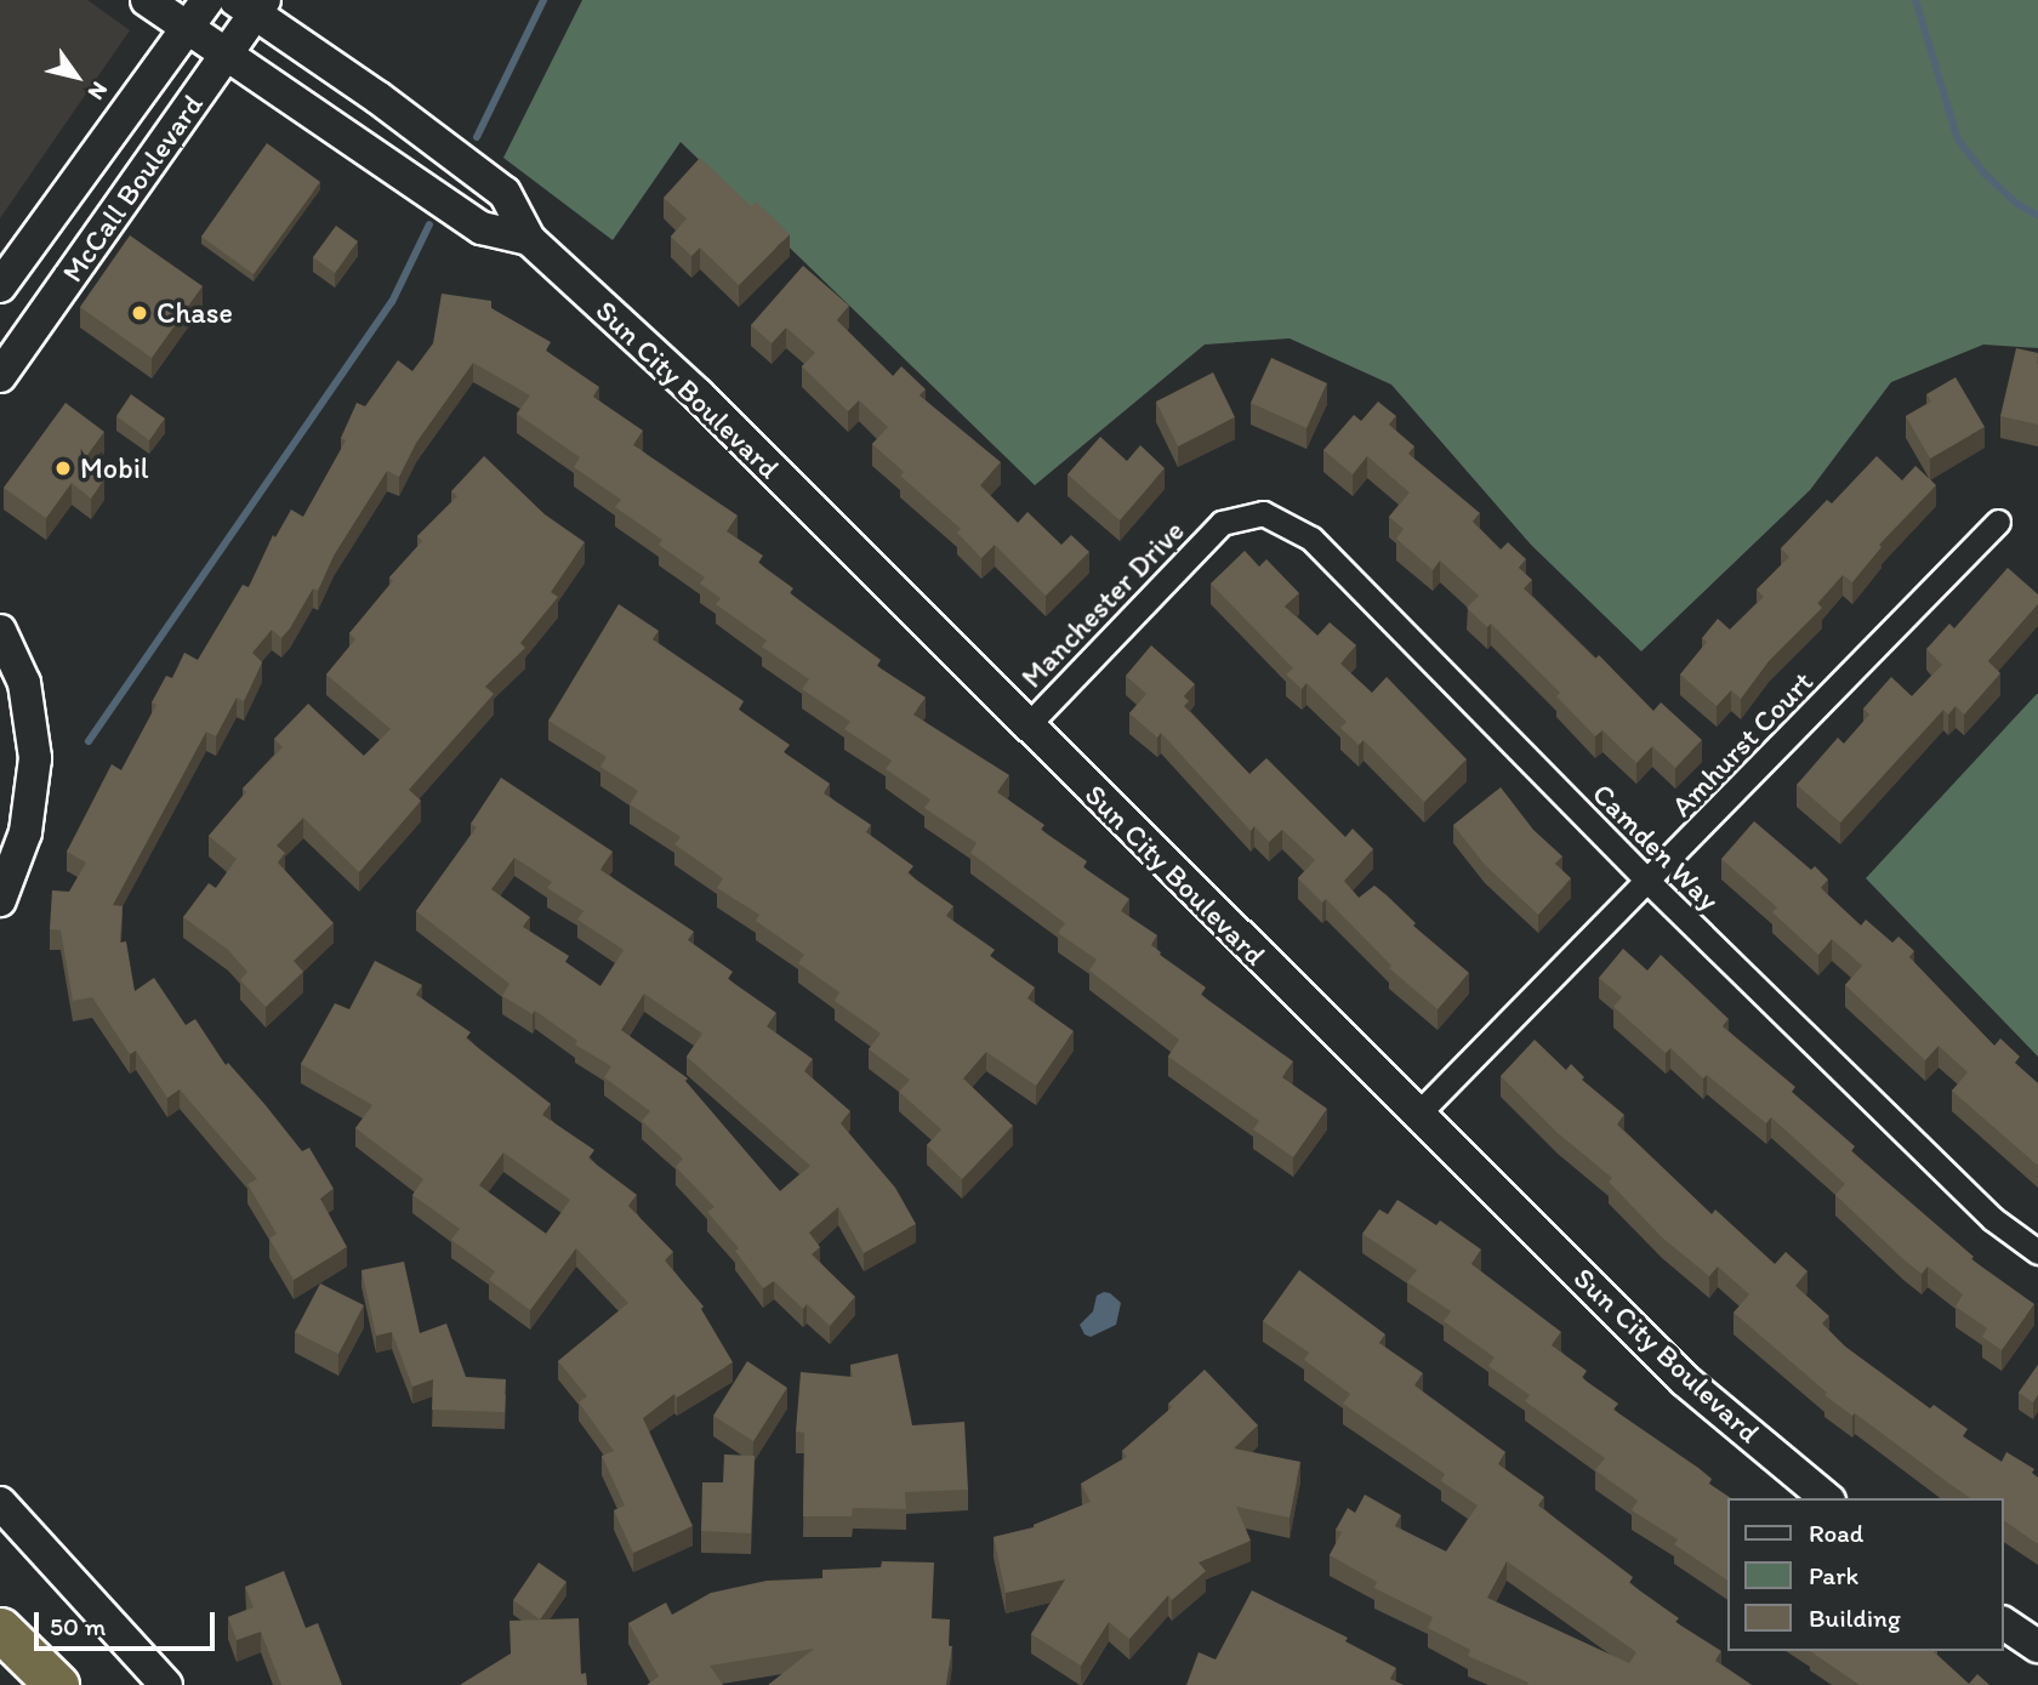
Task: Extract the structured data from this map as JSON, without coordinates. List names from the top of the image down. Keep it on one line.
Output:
{"streets":{"street":["McCall Boulevard","Sun City Boulevard","Manchester Drive","Amhurst Court","Camden Way"]},"crossings":[["McCall Boulevard","Sun City Boulevard"],["Sun City Boulevard","Manchester Drive"],["Sun City Boulevard","Amhurst Court"],["Manchester Drive","Camden Way"],["Amhurst Court","Camden Way"]],"places":["Chase","Mobil"],"legend":["Road","Park","Building"],"scale_bar":"50 m","north":"bottom right"}
